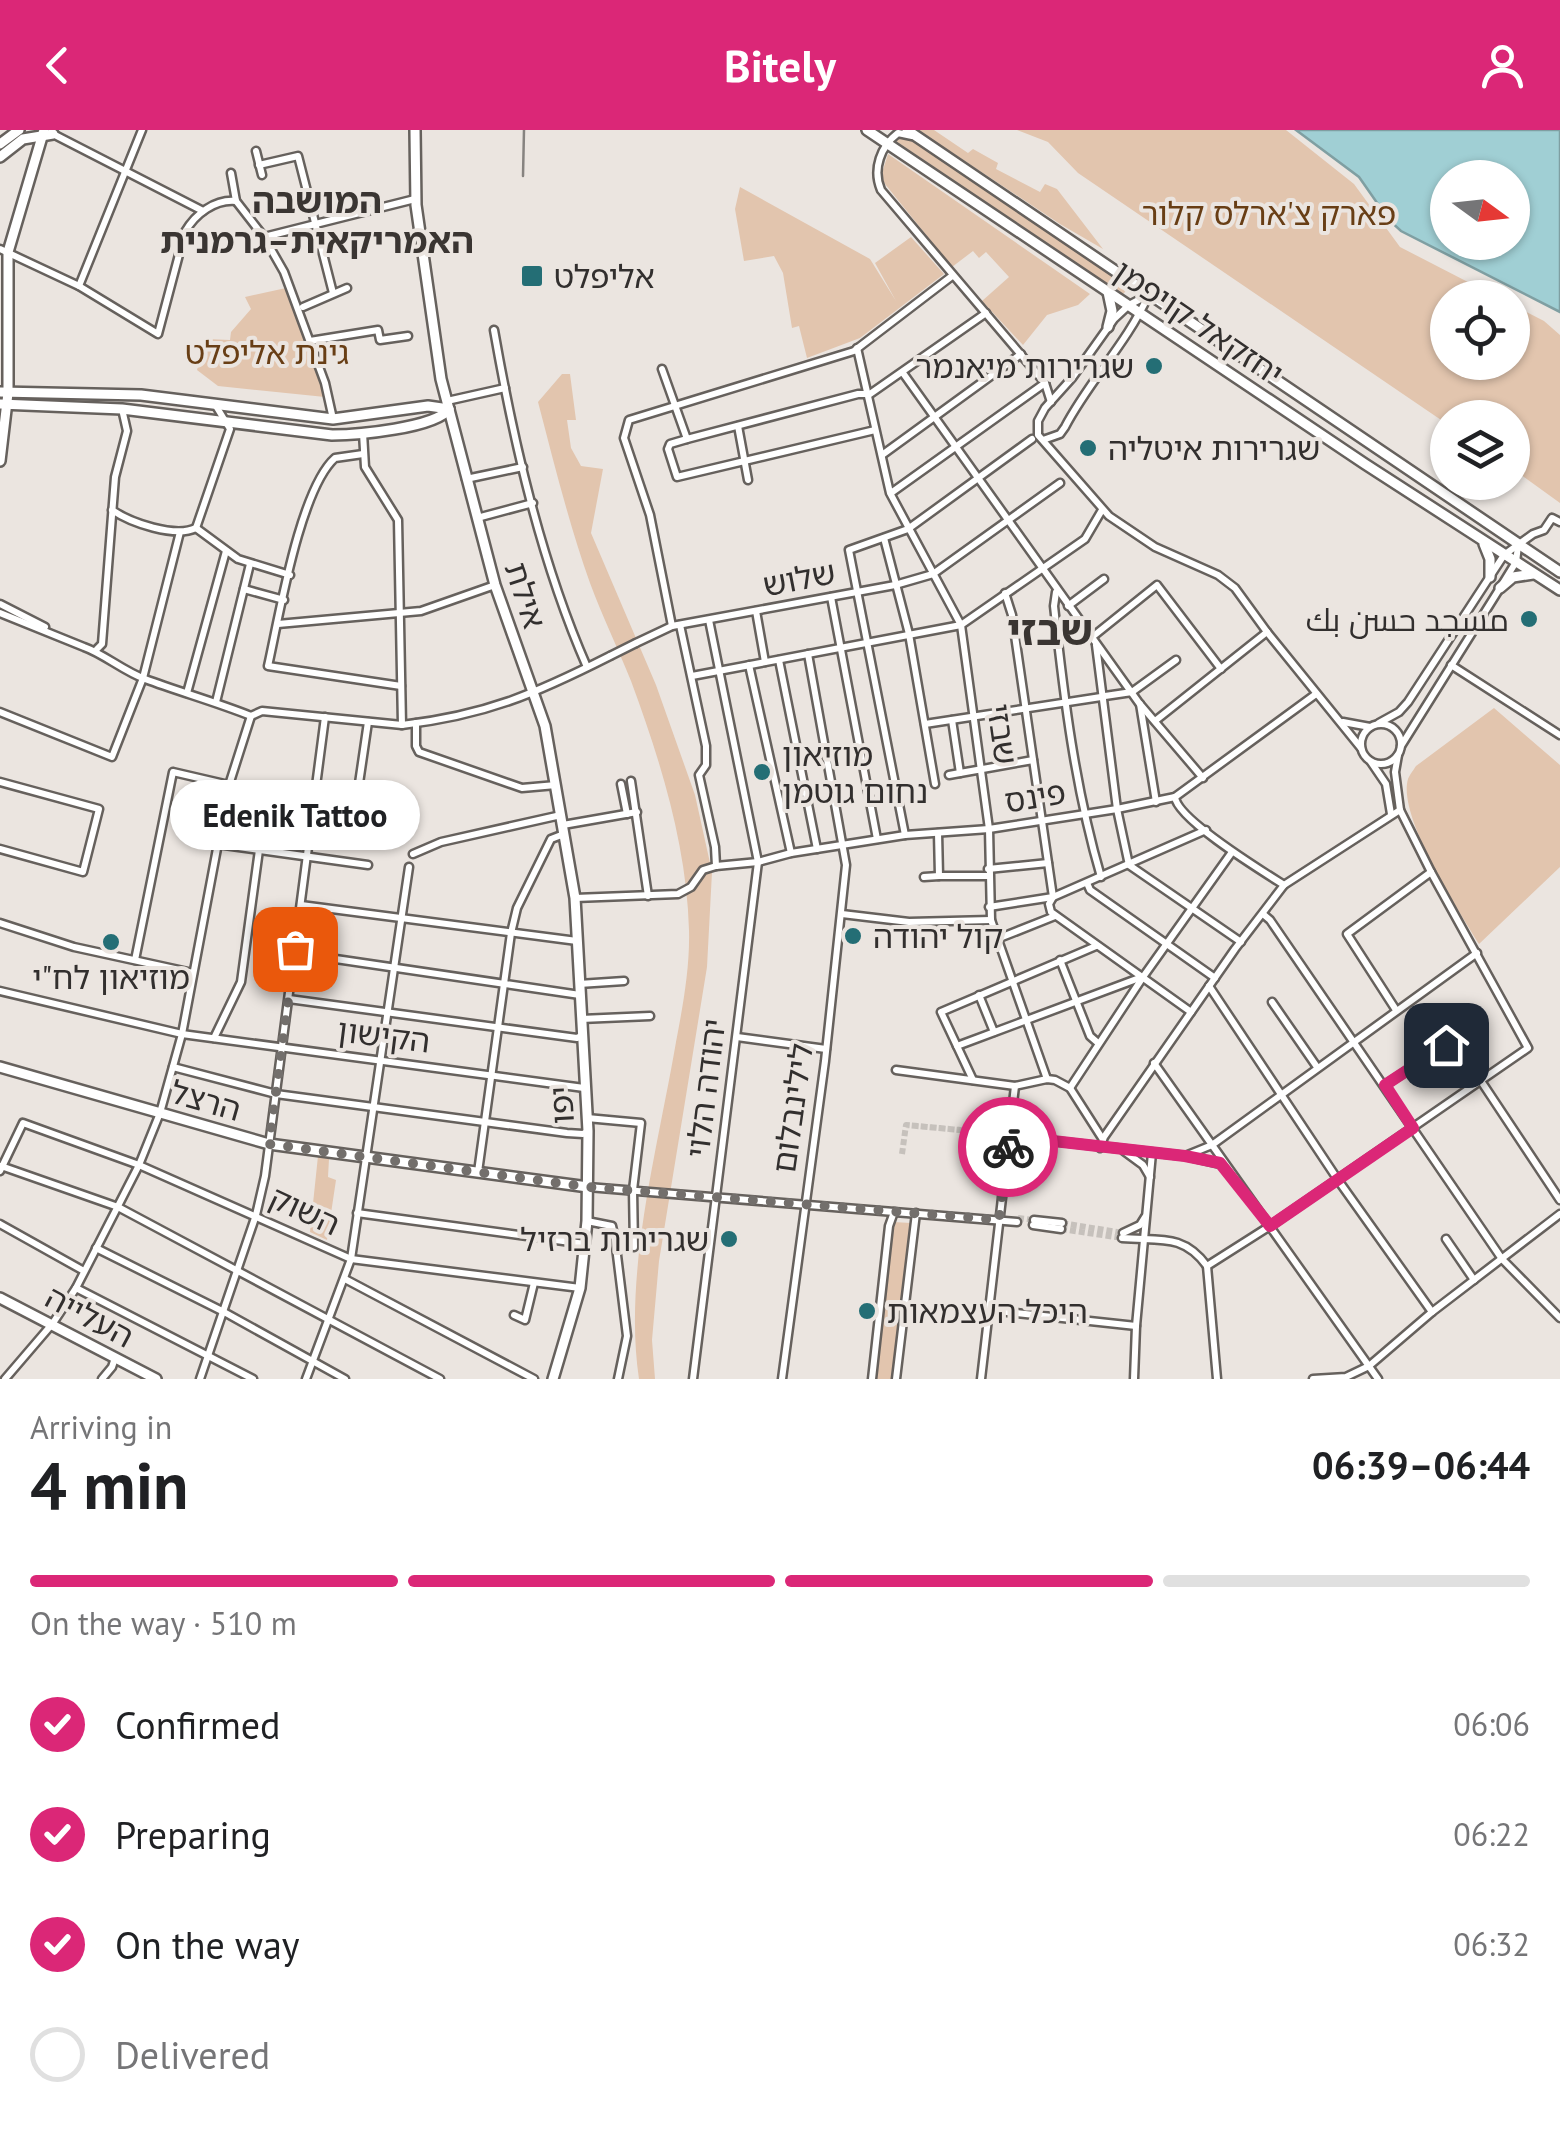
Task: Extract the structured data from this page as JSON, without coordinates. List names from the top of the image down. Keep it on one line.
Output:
{"streets":{"main road":["יחזקאל קויפמן","אילת","הרצל","יפו","העלייה"],"street":["שלוש","שבזי","פינס","הקישון","יהודה הלוי","לילינבלום","השוק"]},"crossings":[["שלוש","אילת"],["שלוש","שבזי"],["שלוש","יהודה הלוי"],["אילת","יפו"],["שבזי","פינס"],["פינס","יהודה הלוי"],["פינס","יפו"],["פינס","לילינבלום"],["הקישון","יפו"],["יהודה הלוי","הרצל"],["הרצל","יפו"],["הרצל","לילינבלום"],["יפו","השוק"]],"districts":["המושבה האמריקאית–גרמנית","שבזי"],"parks":["פארק צ'ארלס קלור","גינת אליפלט"],"places":{"transit":["אליפלט"],"other":["שגרירות מיאנמר","שגרירות איטליה","مسجد حسن بك","מוזיאון נחום גוטמן","קול יהודה","מוזיאון לח\"י","Edenik Tattoo","שגרירות ברזיל","היכל העצמאות"]},"north":"right","page":{"header":"Bitely","bubble":"Edenik Tattoo","heading":["4 min","Arriving in","06:39–06:44"],"bar":"On the way · 510 m","list":[["Confirmed","06:06"],["Preparing","06:22"],["On the way","06:32"],"Delivered"]}}
